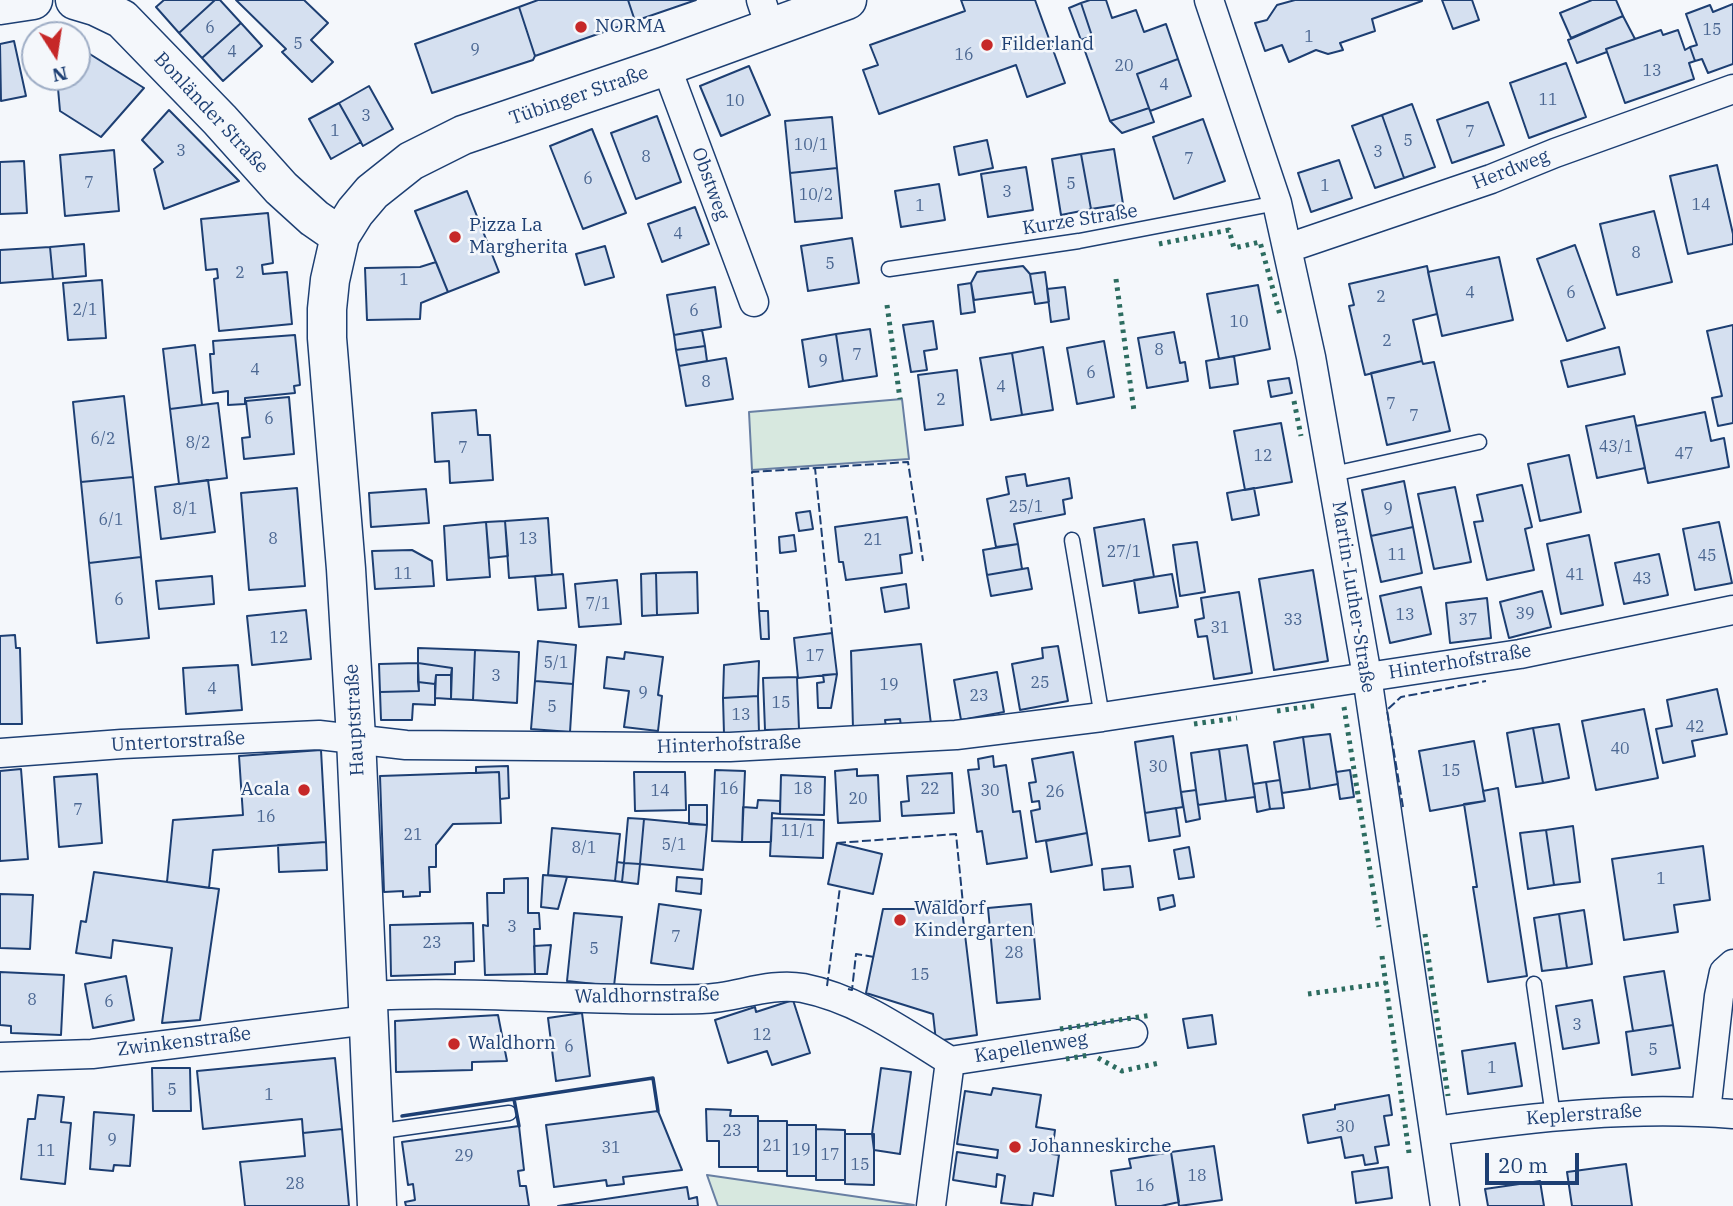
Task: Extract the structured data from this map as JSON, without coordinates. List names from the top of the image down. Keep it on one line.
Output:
{"streets":{"main road":["Tübinger Straße","Bonländer Straße","Hauptstraße"],"street":["Herdweg","Obstweg","Martin-Luther-Straße","Hinterhofstraße","Untertorstraße","Waldhornstraße","Zwinkenstraße","Kapellenweg","Keplerstraße"],"lane":["Kurze Straße"]},"crossings":[["Tübinger Straße","Bonländer Straße"],["Tübinger Straße","Obstweg"],["Tübinger Straße","Hauptstraße"],["Bonländer Straße","Hauptstraße"],["Herdweg","Martin-Luther-Straße"],["Kurze Straße","Martin-Luther-Straße"],["Martin-Luther-Straße","Hinterhofstraße"],["Martin-Luther-Straße","Keplerstraße"],["Hinterhofstraße","Hauptstraße"],["Hinterhofstraße","Untertorstraße"],["Hauptstraße","Untertorstraße"],["Hauptstraße","Waldhornstraße"],["Hauptstraße","Zwinkenstraße"],["Waldhornstraße","Zwinkenstraße"],["Waldhornstraße","Kapellenweg"]],"places":["NORMA","Filderland","Pizza La Margherita","Acala","Waldorf Kindergarten","Waldhorn","Johanneskirche"],"house_numbers":["6","15","1","5","9","4","16","20","13","4","11","10","3","1","7","5","10/1","3","3","8","7","6","7","5","1","3","10/2","14","1","4","8","5","2","1","4","6","2","2/1","6","10","2","8","7","9","4","6","8","4","2","7","7","6","6/2","8/2","43/1","7","47","12","25/1","8/1","9","6/1","8","13","21","27/1","11","45","11","41","43","6","7/1","39","13","33","37","31","12","17","5/1","3","25","19","4","9","23","15","5","13","42","40","30","15","16","18","22","14","30","26","20","7","16","11/1","21","5/1","8/1","1","3","7","23","5","28","15","8","6","3","12","6","5","1","5","1","30","23","9","21","31","19","11","17","29","15","18","28","16"],"scale_bar":"20 m","north":"bottom"}
